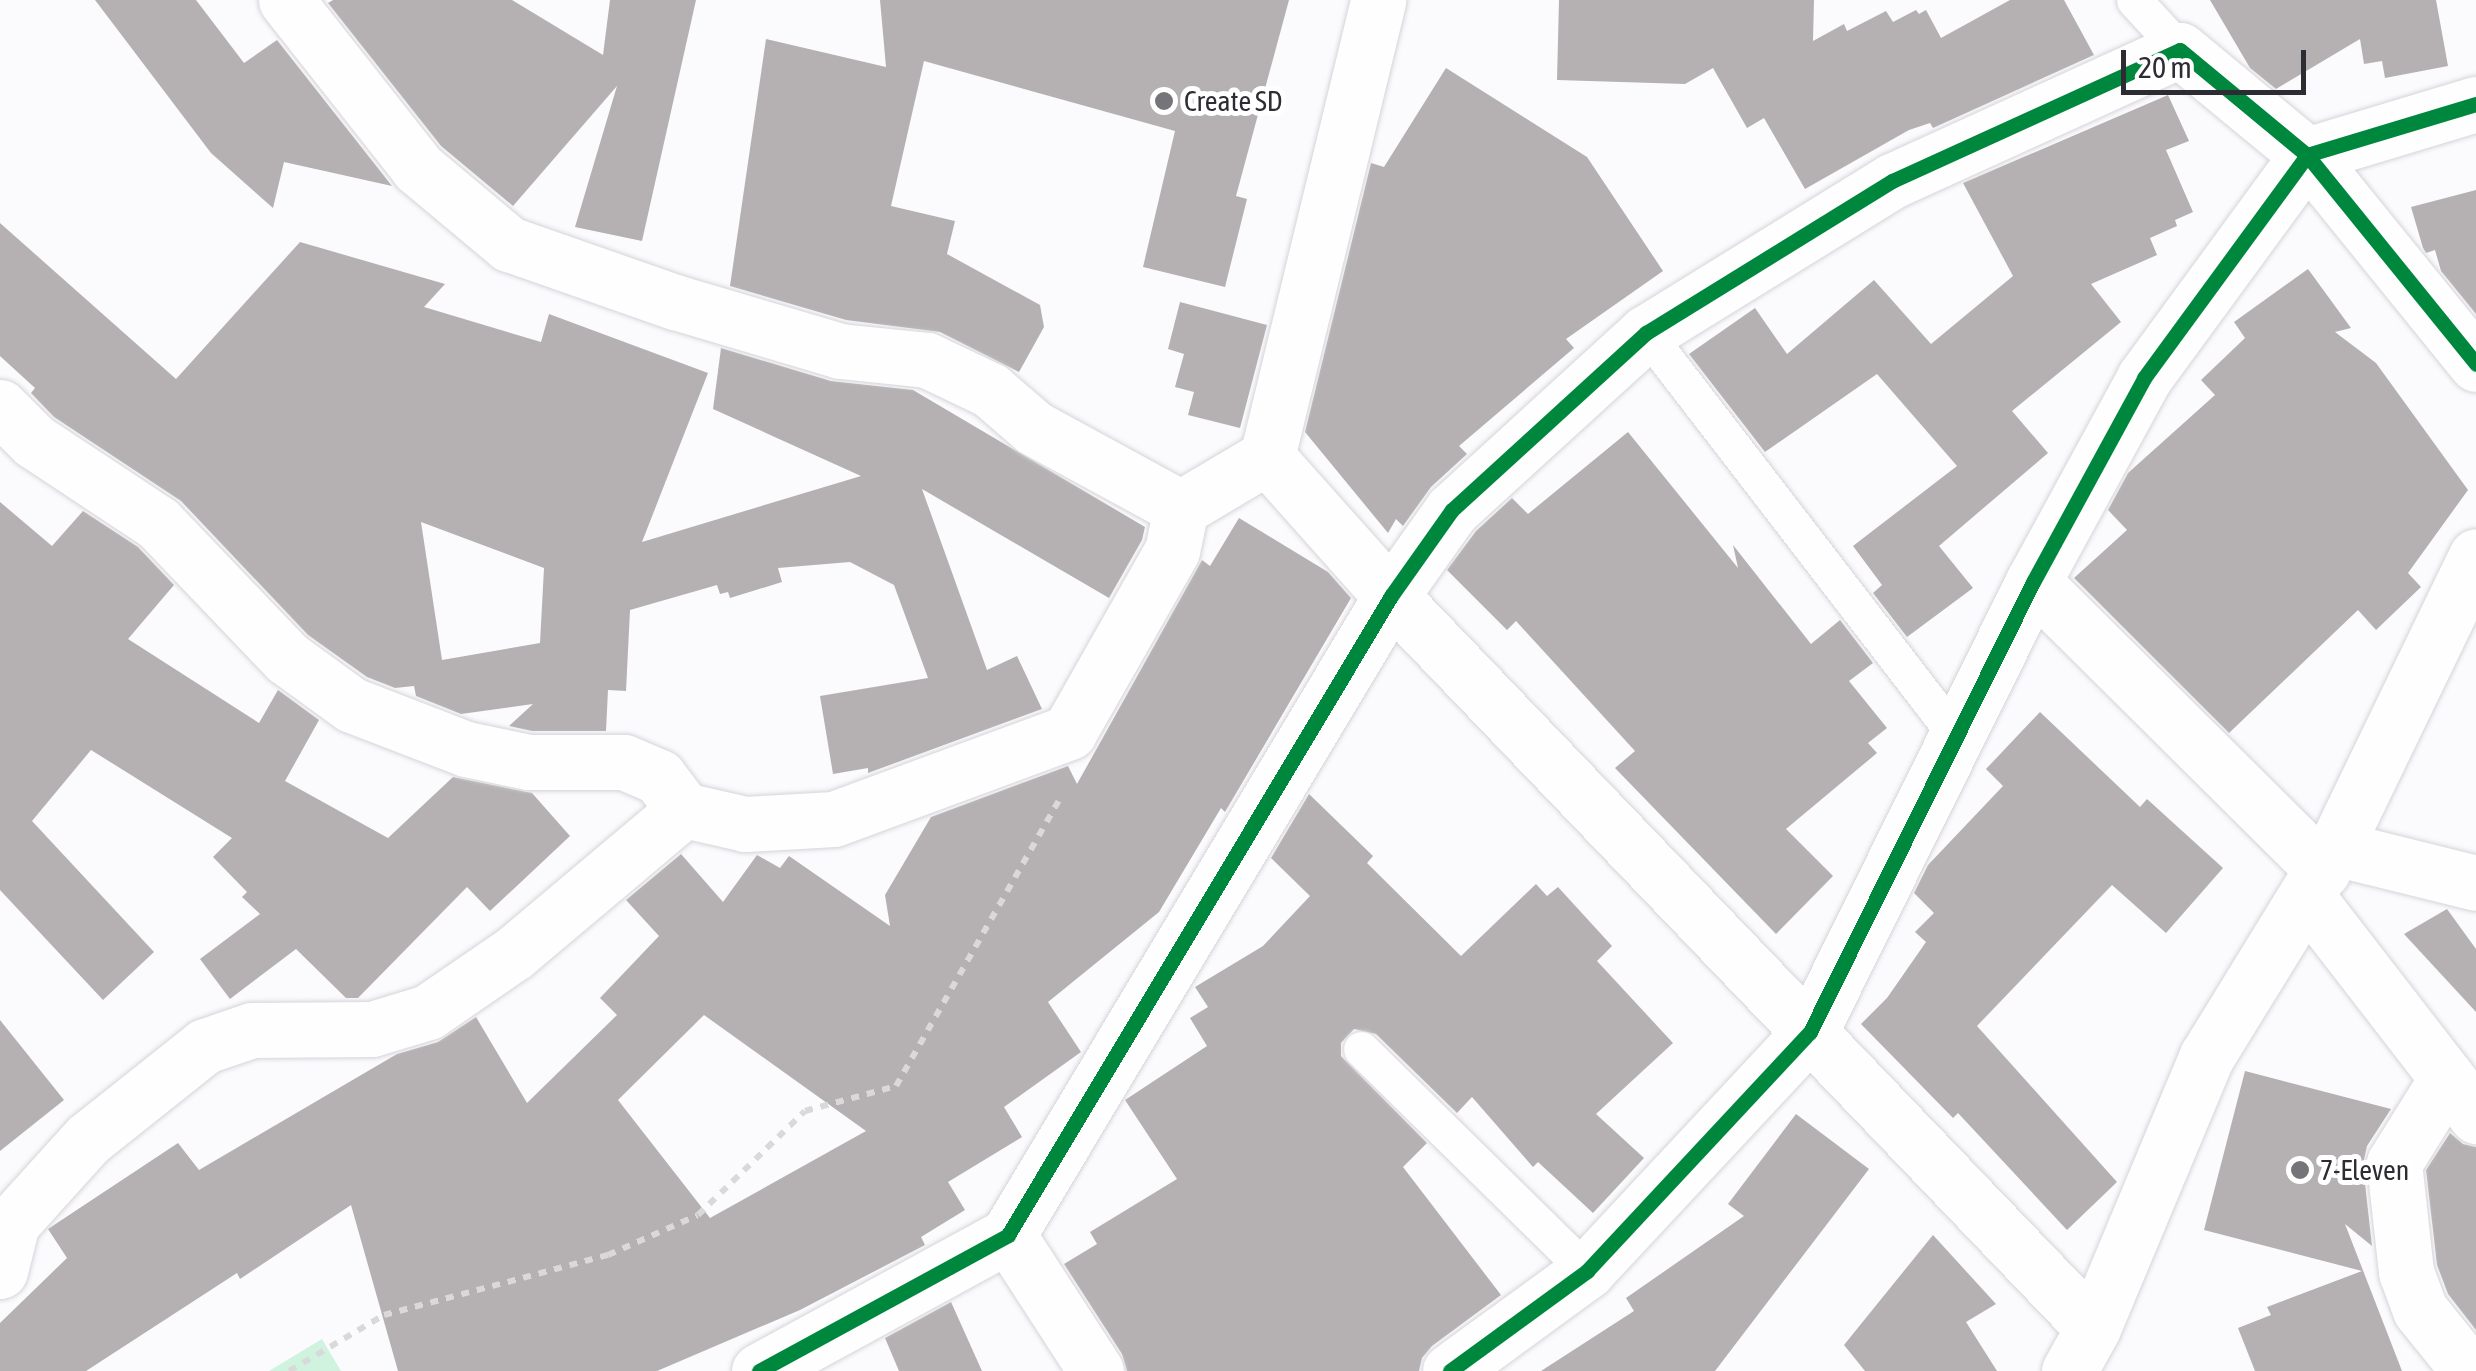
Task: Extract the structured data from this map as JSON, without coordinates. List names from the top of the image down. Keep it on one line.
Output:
{"places":["Create SD","7-Eleven"],"scale_bar":"20 m"}
